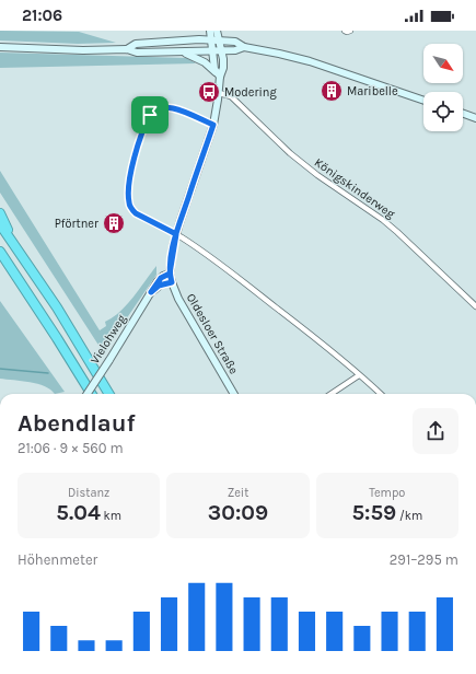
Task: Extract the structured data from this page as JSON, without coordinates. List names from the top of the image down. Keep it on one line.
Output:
{"streets":{"main road":["Oldesloer Straße","Vielohweg"],"street":["Königskinderweg"]},"crossings":[["Königskinderweg","Oldesloer Straße"],["Oldesloer Straße","Vielohweg"]],"places":{"building":["Maribelle","Pförtner"],"bus stop":["Modering"]},"north":"bottom right","page":{"status":"21:06","heading":["Abendlauf","21:06 · 9 × 560 m"],"stats":[["Distanz","5.04 km"],["Zeit","30:09"],["Tempo","5:59 /km"]],"chart":["Höhenmeter","291–295 m"]}}
